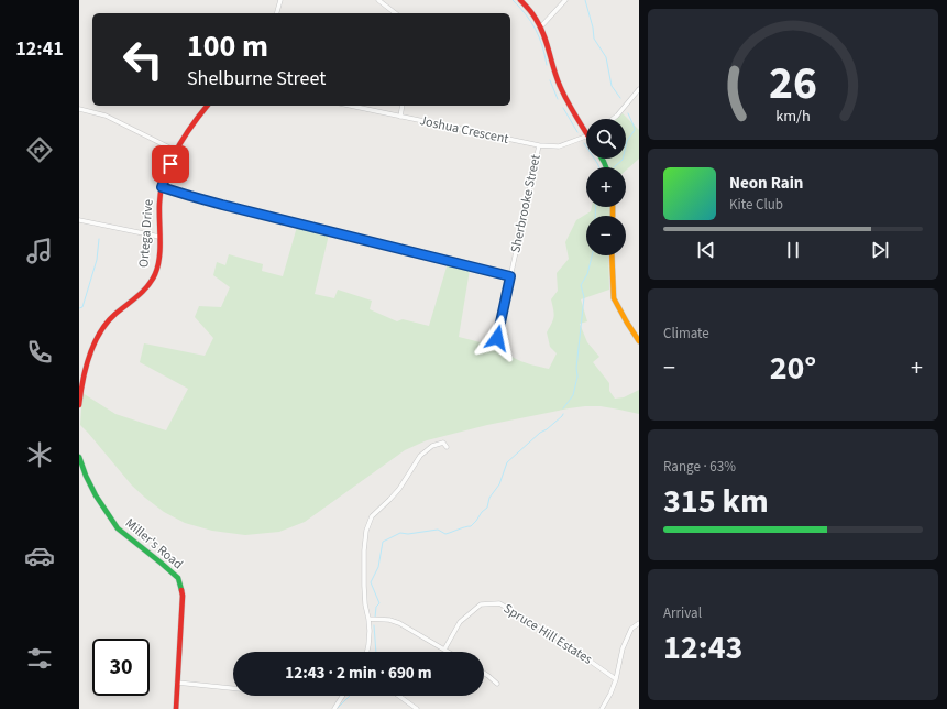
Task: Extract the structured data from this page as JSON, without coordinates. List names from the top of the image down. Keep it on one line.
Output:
{"streets":{"street":["Joshua Crescent","Sherbrooke Street","Ortega Drive","Miller's Road","Spruce Hill Estates"]},"crossings":[["Joshua Crescent","Sherbrooke Street"]],"page":{"tabs":"12:41","turn":["100 m","Shelburne Street"],"map_buttons":["+","−"],"song":["Neon Rain","Kite Club"],"tile":["Climate",["Range · 63%","315 km"],["Arrival","12:43"]],"heat":["−","20°","+"],"limit":"30","trip":"12:43 · 2 min · 690 m","gauge":["26","km/h"]}}
